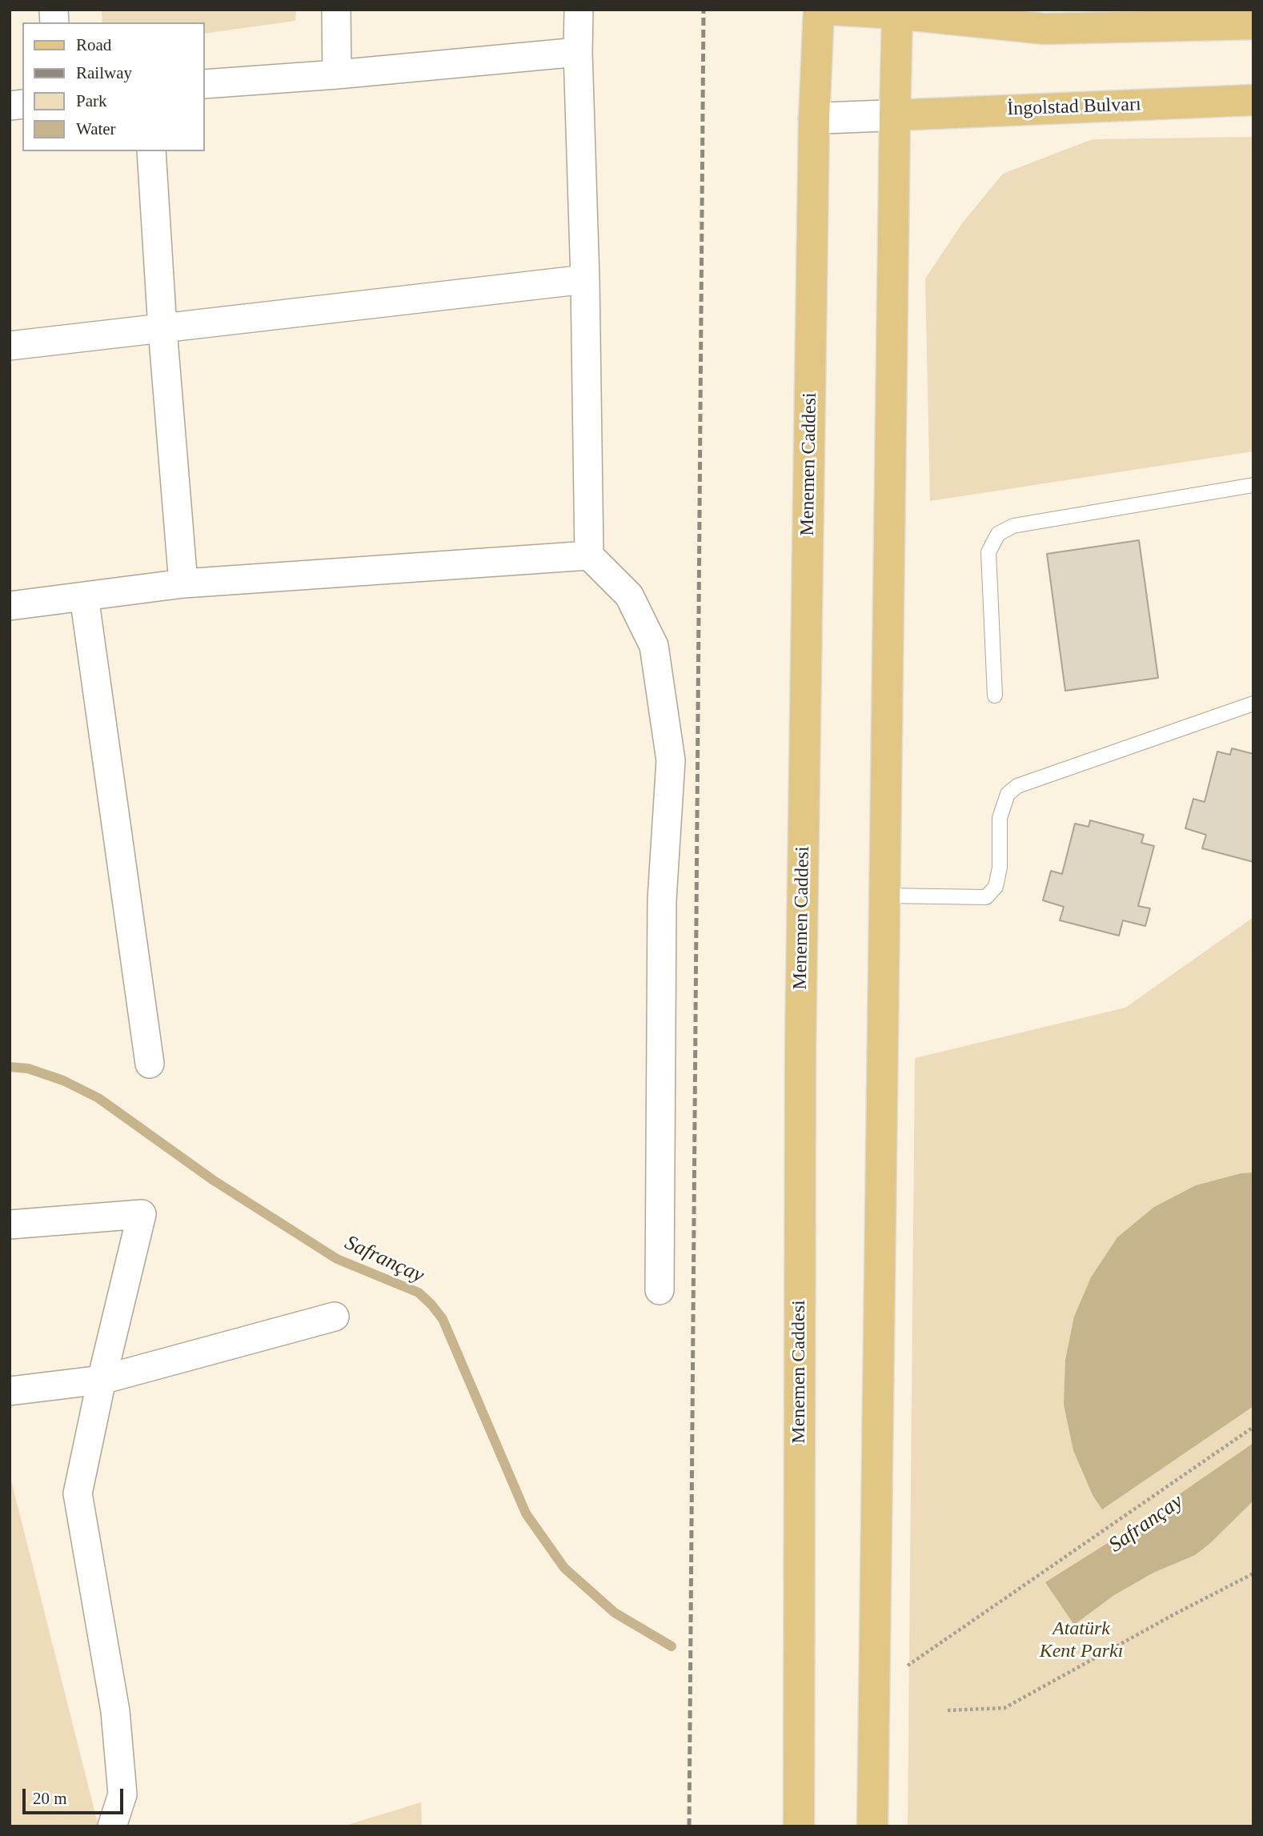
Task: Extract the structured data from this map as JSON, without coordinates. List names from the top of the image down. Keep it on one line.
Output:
{"streets":{"main road":["İngolstad Bulvarı","Menemen Caddesi"]},"water":["Safrançay"],"parks":["Atatürk Kent Parkı"],"legend":["Road","Railway","Park","Water"],"scale_bar":"20 m"}
